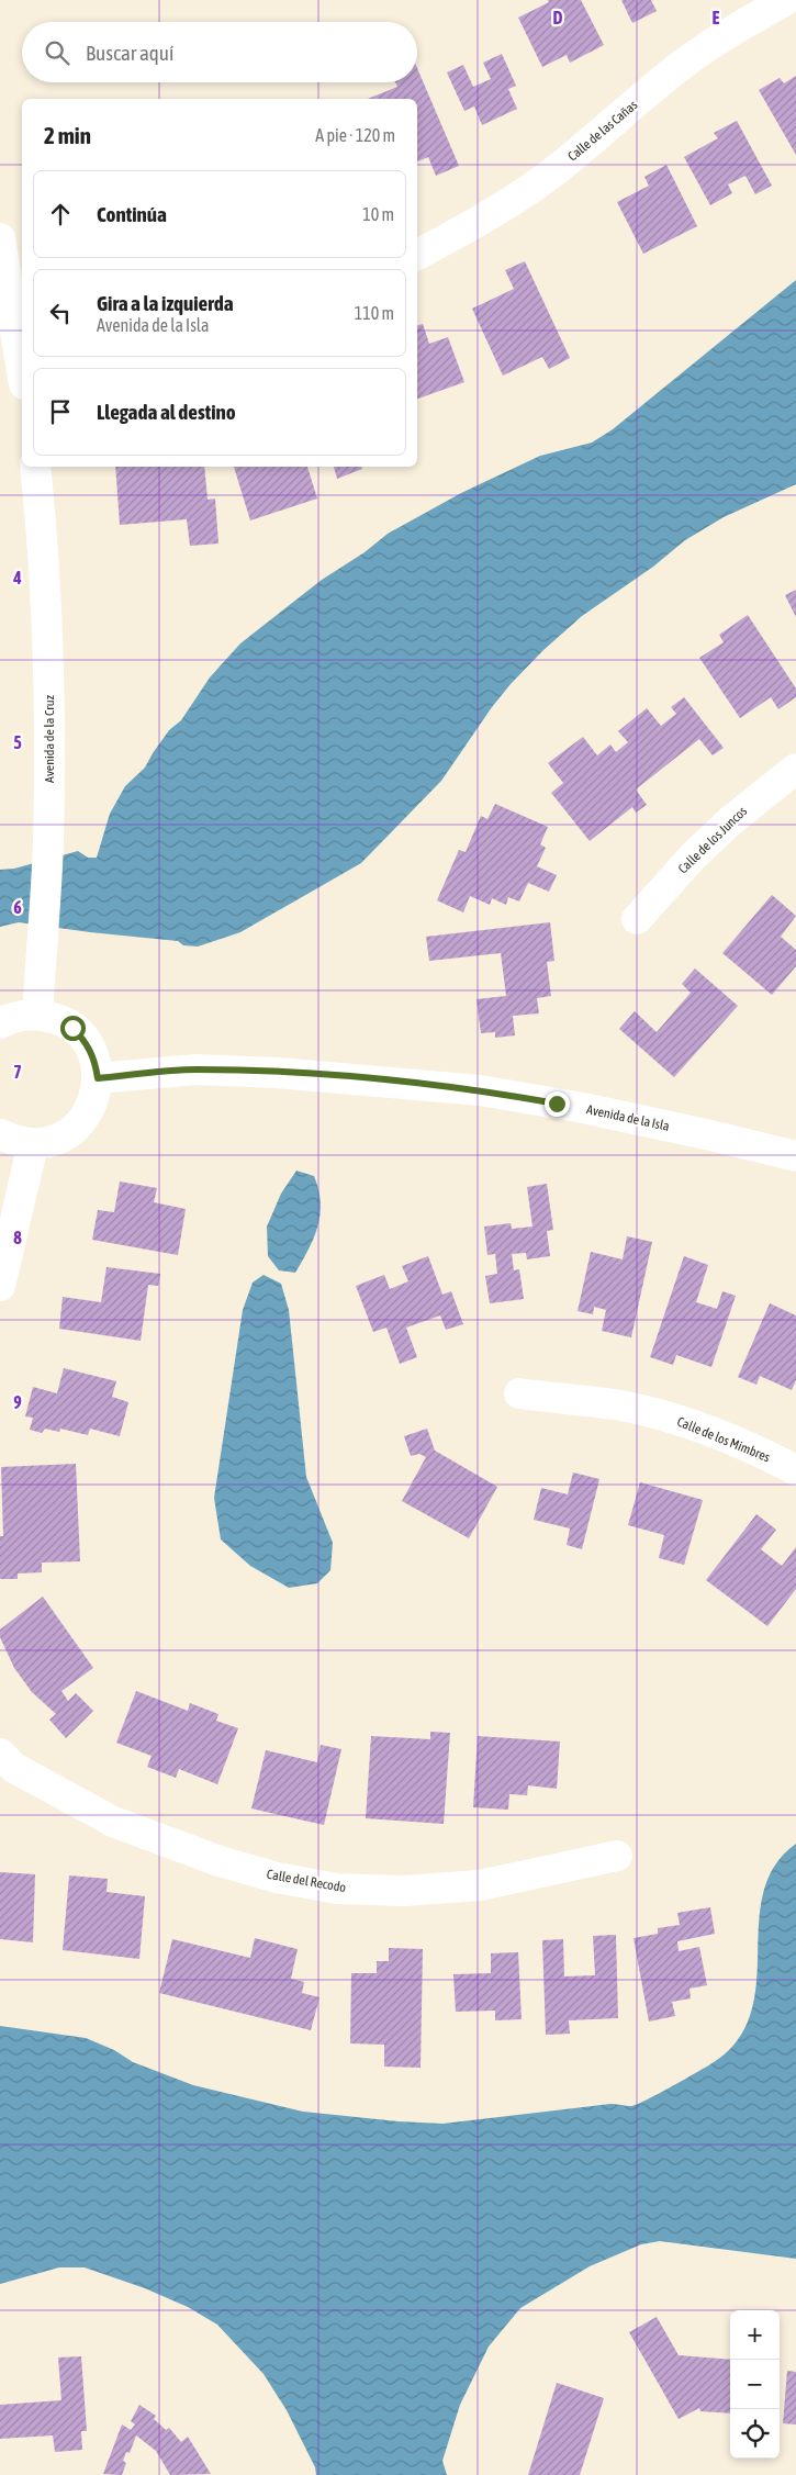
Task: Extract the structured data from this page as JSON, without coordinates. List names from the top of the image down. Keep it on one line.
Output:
{"streets":{"street":["Calle de las Cañas","Avenida de la Cruz","Calle de los Juncos","Avenida de la Isla","Calle de los Mimbres","Calle del Recodo"]},"page":{"search":"Buscar aquí","heading":["2 min","A pie · 120 m"],"list":[["Continúa","10 m"],["Gira a la izquierda","Avenida de la Isla","110 m"],"Llegada al destino"],"map_buttons":["+","−"]},"grid":{"columns":["D","E"],"rows":["4","5","6","7","8","9"]}}
